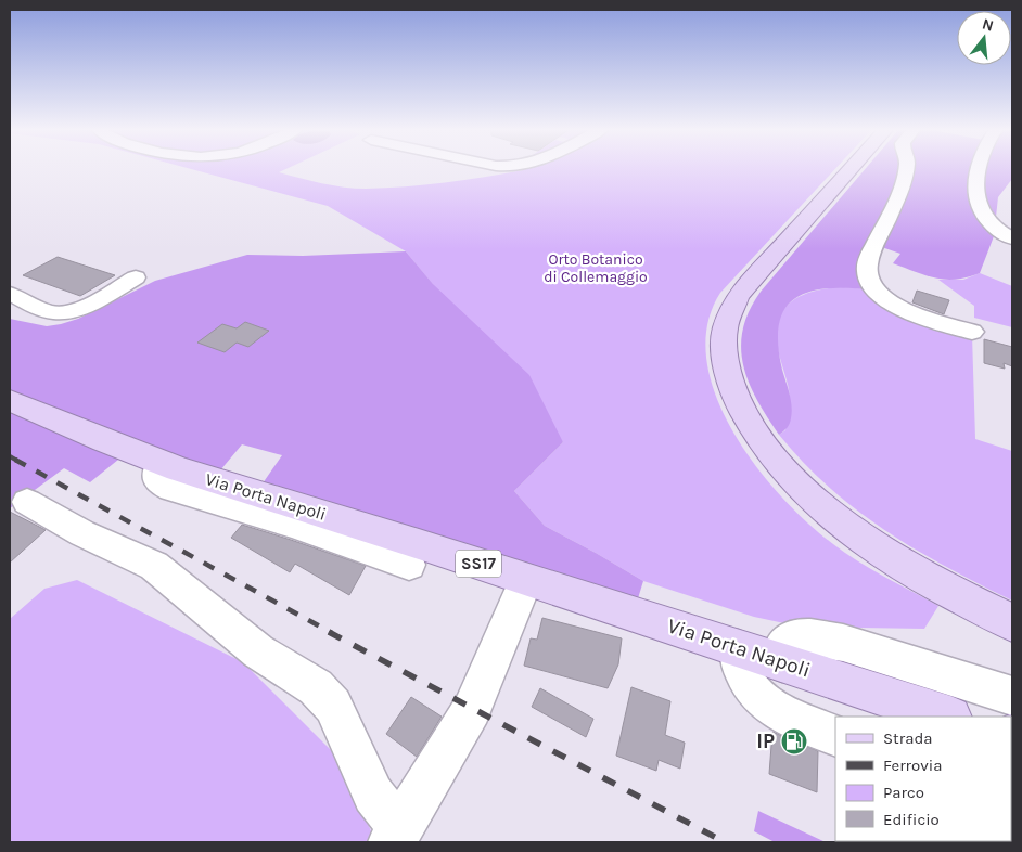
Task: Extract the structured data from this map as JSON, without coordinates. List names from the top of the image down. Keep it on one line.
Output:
{"streets":{"main road":["Via Porta Napoli","SS17"]},"parks":["Orto Botanico di Collemaggio"],"places":{"fuel station":["IP"]},"legend":["Strada","Ferrovia","Parco","Edificio"],"north":"top"}
